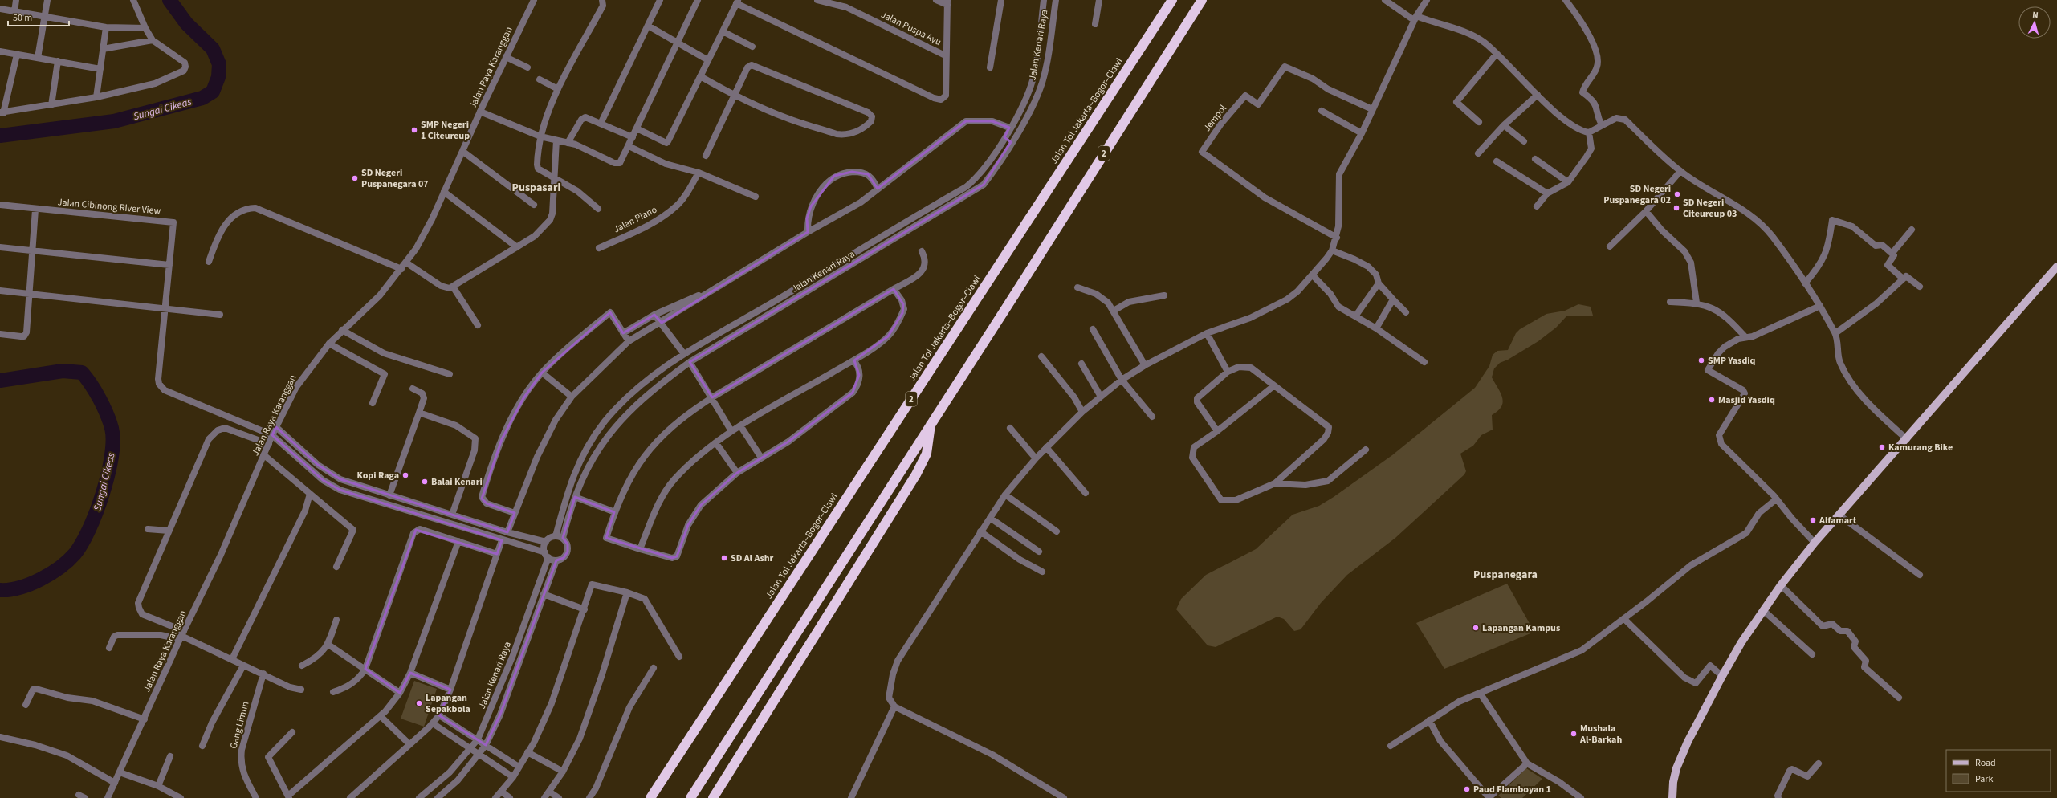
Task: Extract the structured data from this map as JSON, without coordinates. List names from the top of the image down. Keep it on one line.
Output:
{"streets":{"highway":["Jalan Tol Jakarta–Bogor–Ciawi","2"],"street":["Jalan Puspa Ayu","Jalan Kenari Raya","Jalan Raya Karanggan","Jempol","Jalan Cibinong River View","Jalan Piano","Gang Limun"]},"crossings":[["Jalan Kenari Raya","Jalan Cibinong River View"],["Jalan Raya Karanggan","Jalan Cibinong River View"]],"districts":["Puspasari","Puspanegara"],"water":["Sungai Cikeas"],"places":["SMP Negeri 1 Citeureup","SD Negeri Puspanegara 07","SD Negeri Puspanegara 02","SD Negeri Citeureup 03","SMP Yasdiq","Masjid Yasdiq","Kamurang Bike","Kopi Raga","Balai Kenari","Alfamart","SD Al Ashr","Lapangan Kampus","Lapangan Sepakbola","Mushala Al-Barkah","Paud Flamboyan 1"],"legend":["Road","Park"],"scale_bar":"50 m","north":"top"}
